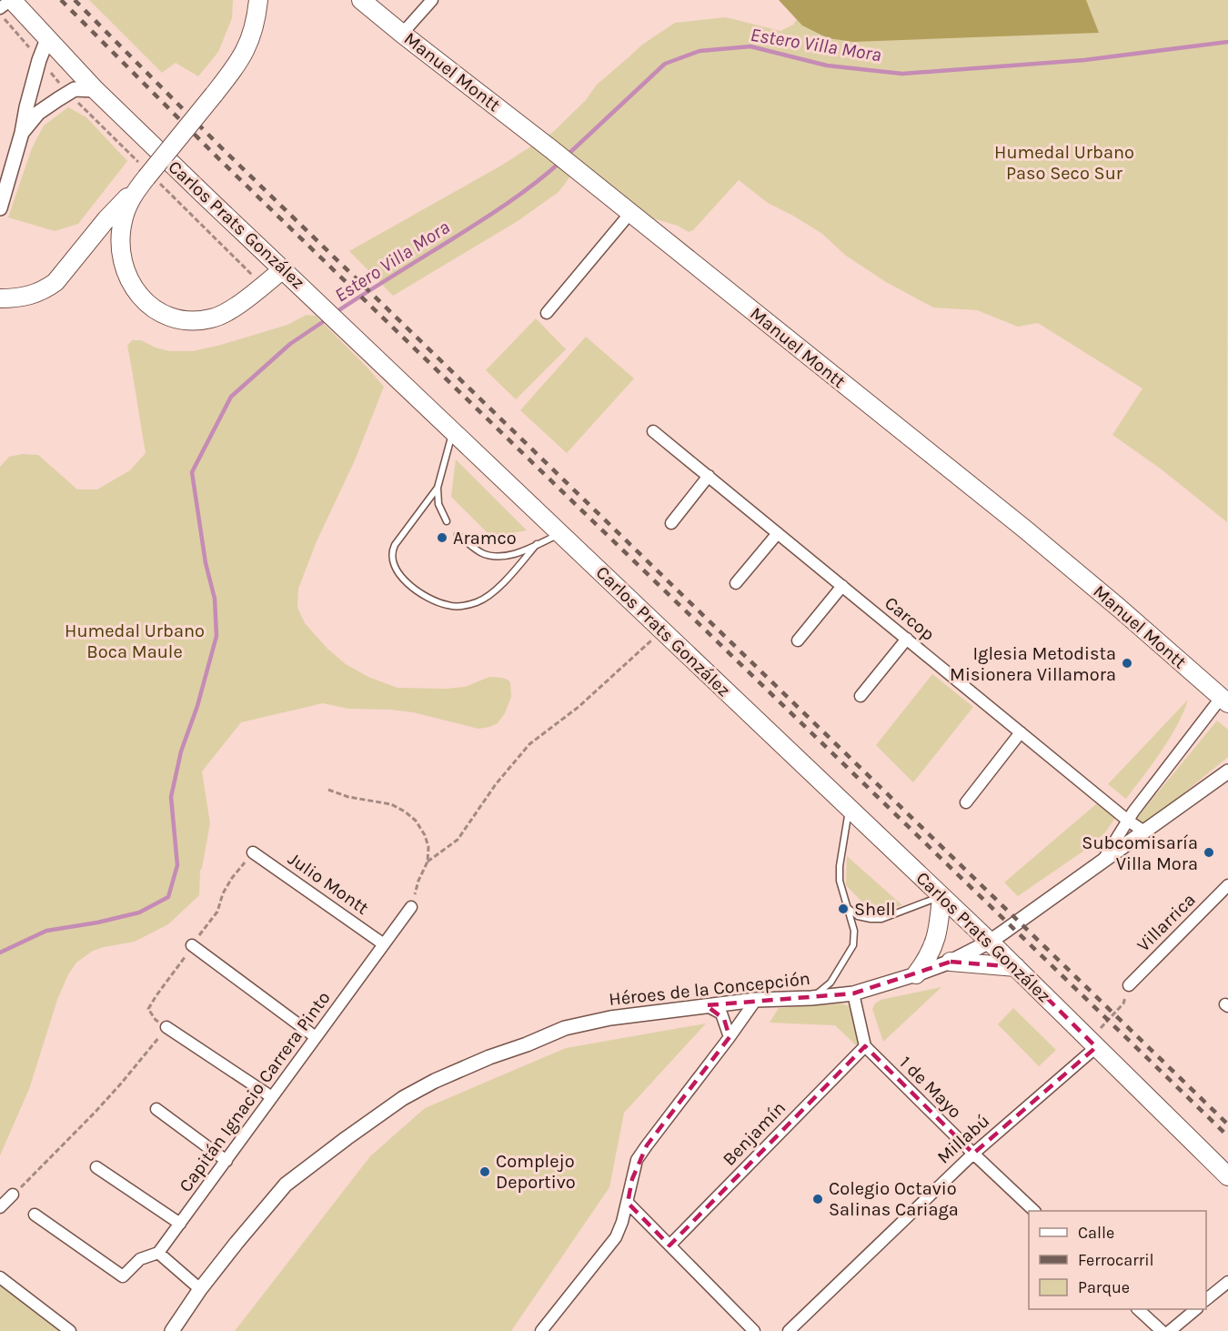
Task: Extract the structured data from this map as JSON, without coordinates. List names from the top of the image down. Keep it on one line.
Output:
{"streets":{"main road":["Manuel Montt","Carlos Prats González"],"street":["Carcop","Julio Montt","Villarrica","Héroes de la Concepción","1 de Mayo","Capitán Ignacio Carrera Pinto","Benjamín","Millabú"]},"crossings":[["Manuel Montt","Héroes de la Concepción"],["Carlos Prats González","Héroes de la Concepción"],["Carlos Prats González","Millabú"],["Carcop","Héroes de la Concepción"],["Julio Montt","Capitán Ignacio Carrera Pinto"],["1 de Mayo","Benjamín"],["1 de Mayo","Millabú"]],"water":["Estero Villa Mora"],"parks":["Humedal Urbano Paso Seco Sur","Humedal Urbano Boca Maule"],"places":["Aramco","Iglesia Metodista Misionera Villamora","Subcomisaría Villa Mora","Shell","Complejo Deportivo","Colegio Octavio Salinas Cariaga"],"legend":["Calle","Ferrocarril","Parque"]}
